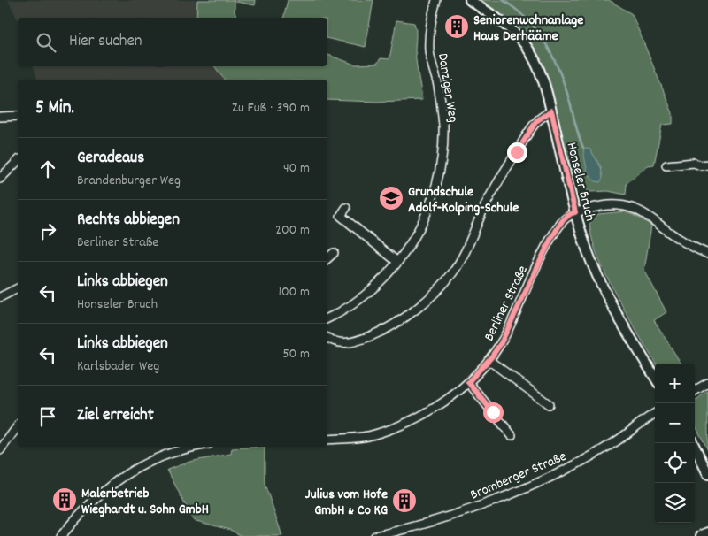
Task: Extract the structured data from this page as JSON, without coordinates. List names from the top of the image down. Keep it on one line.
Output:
{"streets":{"street":["Danziger Weg","Honseler Bruch","Berliner Straße","Bromberger Straße"]},"crossings":[["Honseler Bruch","Berliner Straße"]],"places":{"building":["Seniorenwohnanlage Haus Derhääme","Malerbetrieb Wieghardt u. Sohn GmbH","Julius vom Hofe GmbH & Co KG"],"school or university":["Grundschule Adolf-Kolping-Schule"]},"page":{"search":"Hier suchen","heading":["5 Min.","Zu Fuß · 390 m"],"list":[["Geradeaus","Brandenburger Weg","40 m"],["Rechts abbiegen","Berliner Straße","200 m"],["Links abbiegen","Honseler Bruch","100 m"],["Links abbiegen","Karlsbader Weg","50 m"],"Ziel erreicht"],"map_buttons":["+","−"]}}
